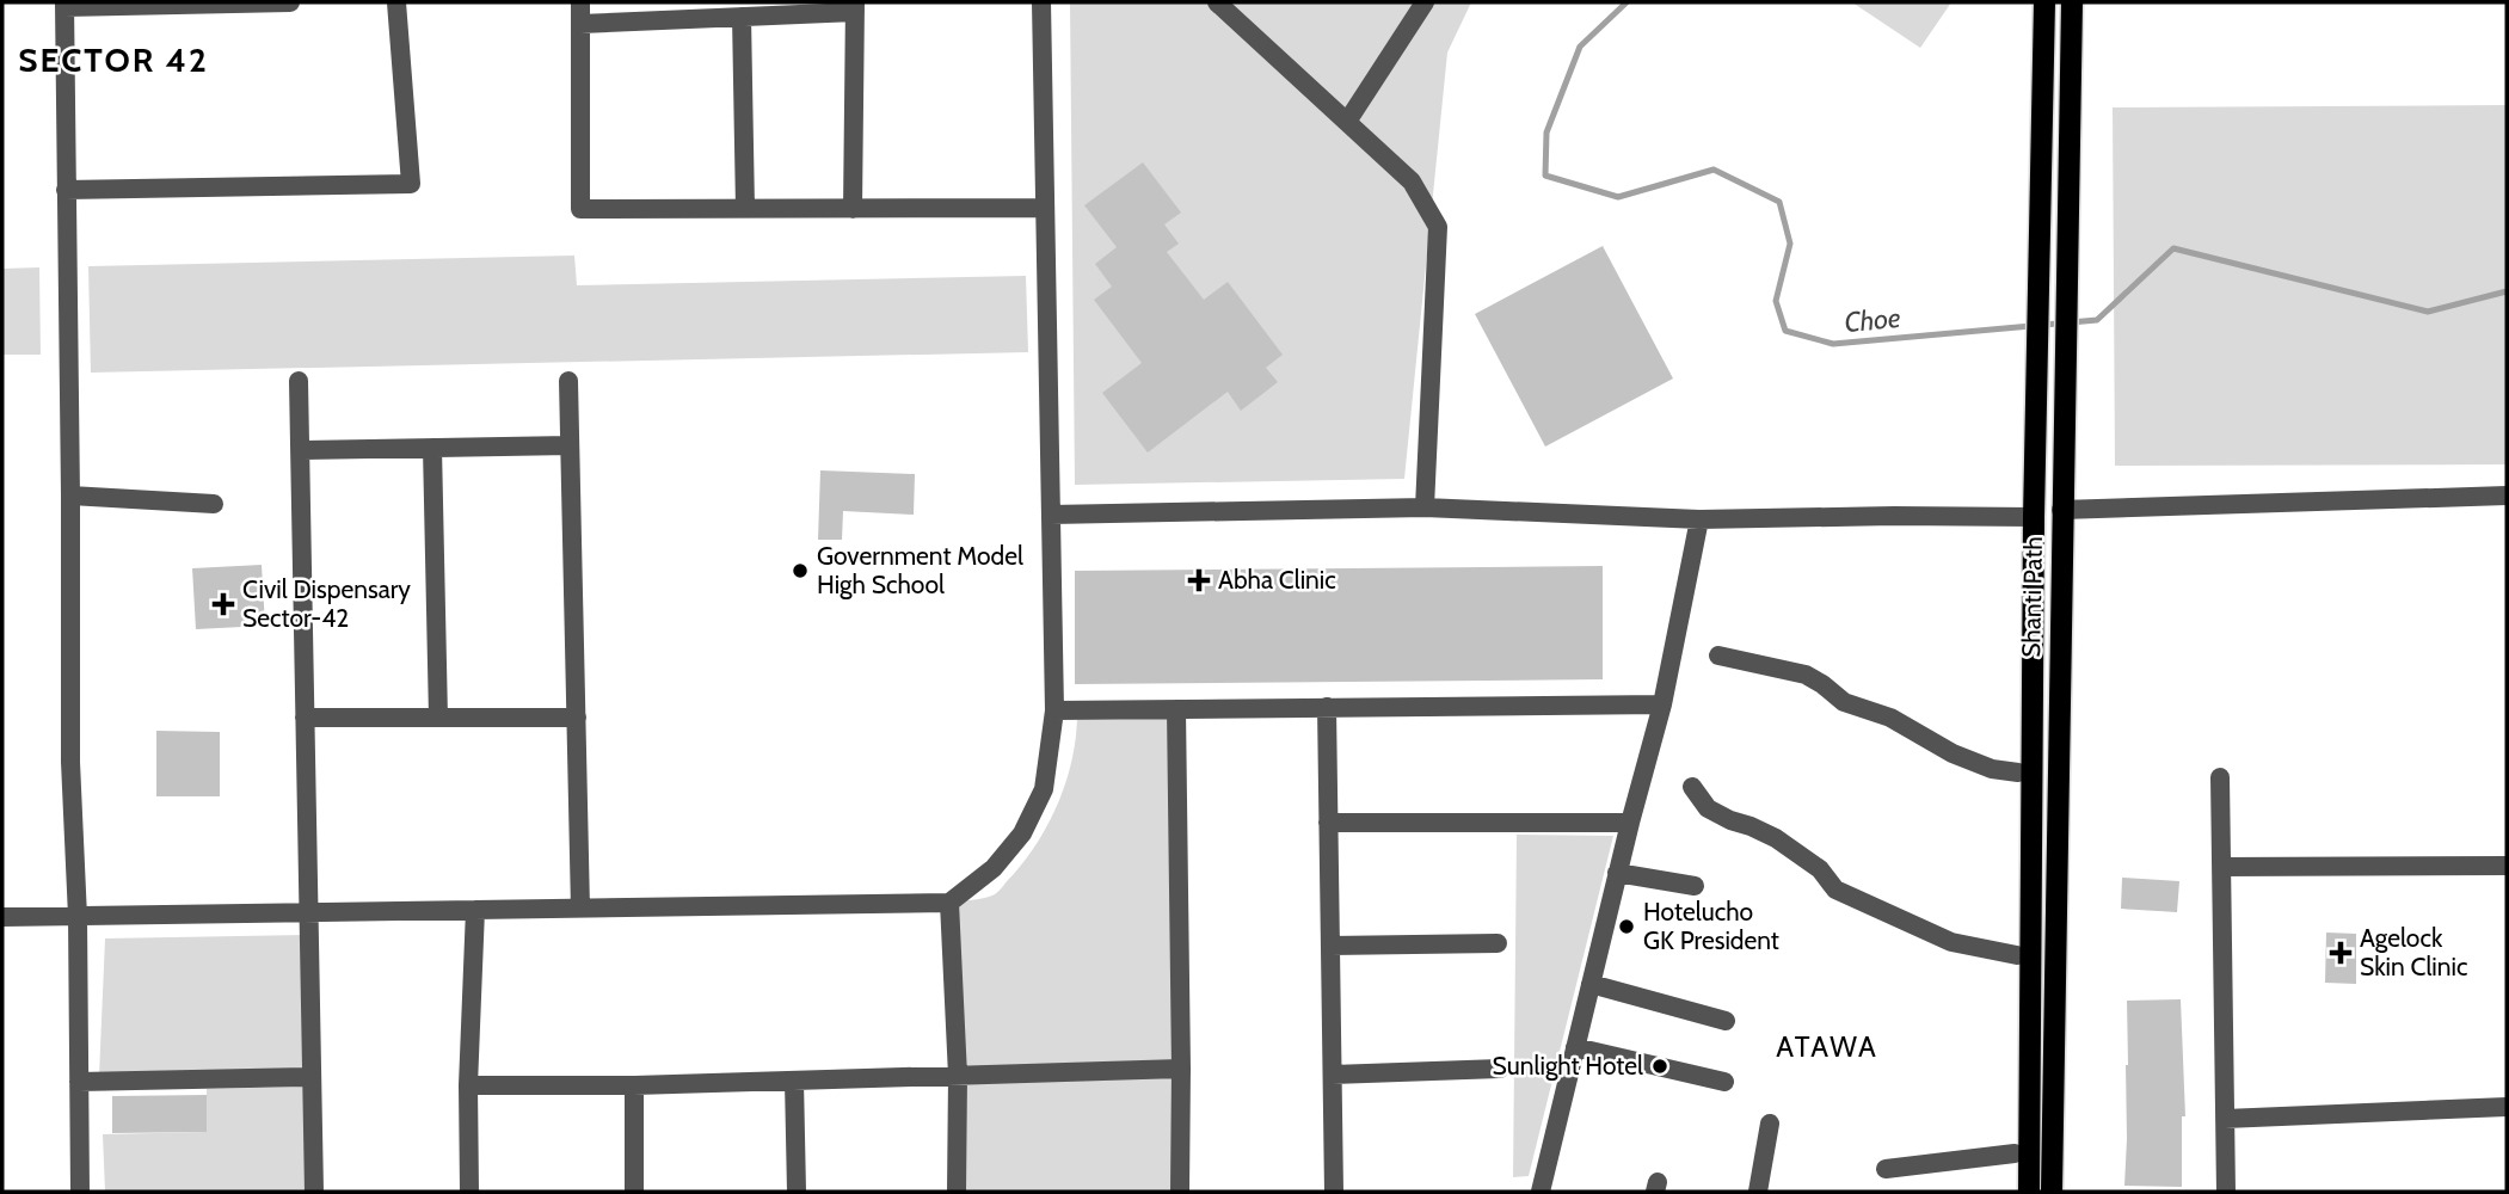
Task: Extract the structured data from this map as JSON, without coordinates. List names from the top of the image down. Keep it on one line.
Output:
{"streets":{"main road":["Shanti Path"]},"districts":["SECTOR 42","ATAWA"],"water":["Choe"],"places":{"other":["Government Model High School","Hotelucho GK President","Sunlight Hotel"],"health":["Abha Clinic","Civil Dispensary Sector-42","Agelock Skin Clinic"]}}
